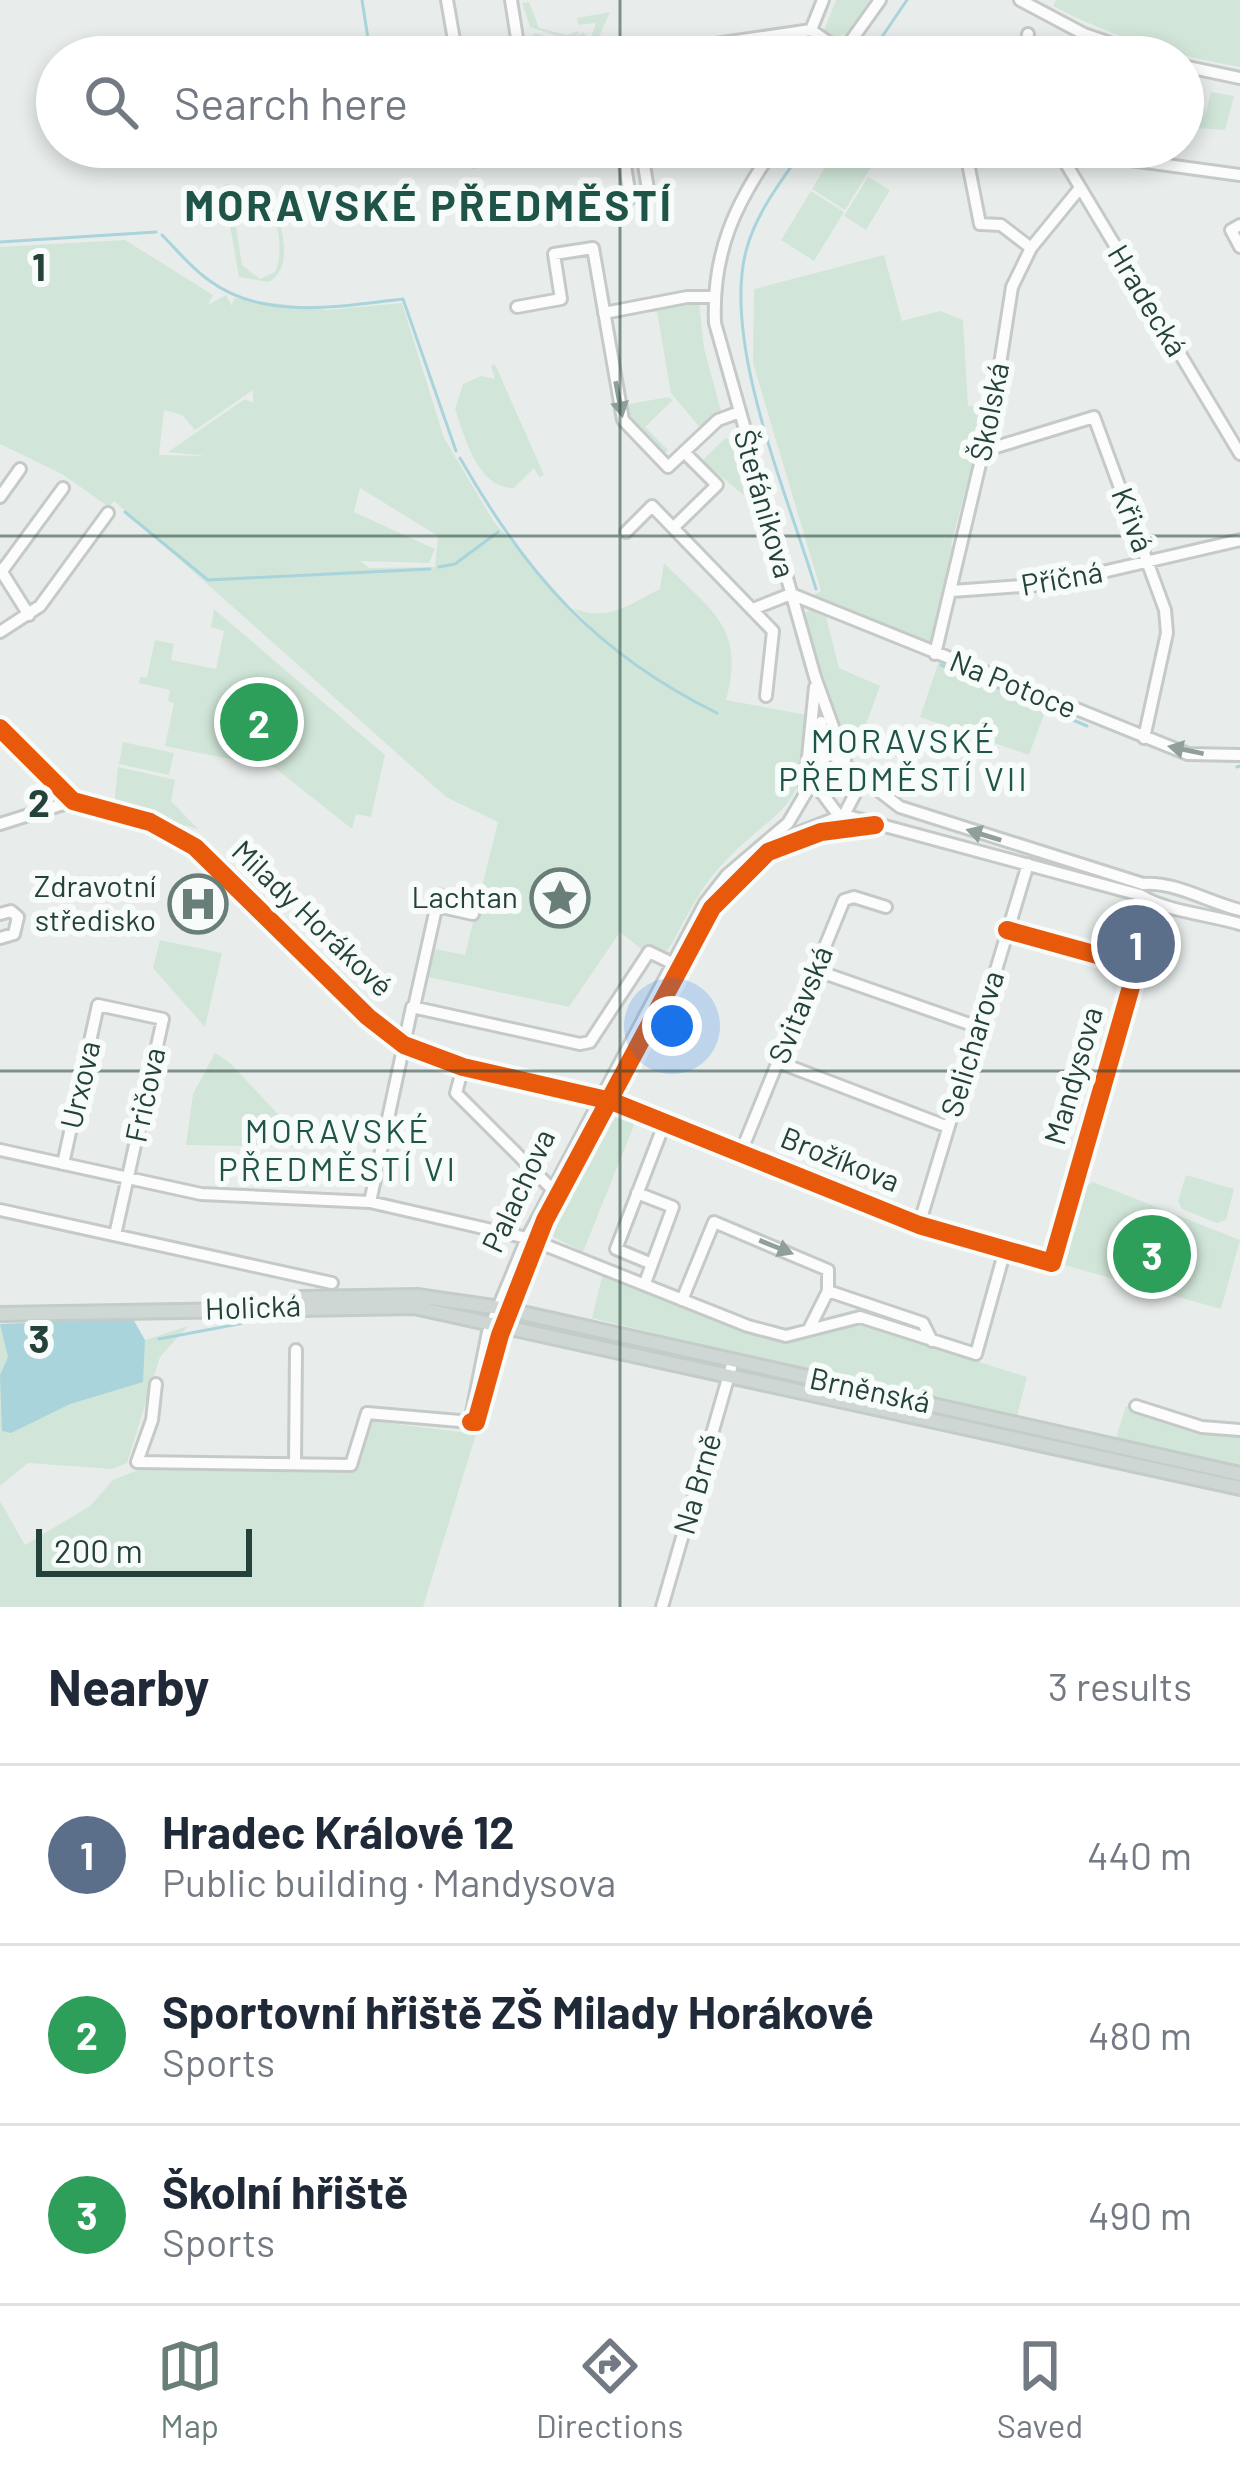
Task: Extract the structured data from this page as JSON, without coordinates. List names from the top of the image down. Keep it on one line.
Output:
{"streets":{"main road":["Holická","Brněnská"],"street":["Hradecká","Školská","Štefánikova","Křivá","Příčná","Na Potoce","Milady Horákové","Svitavská","Selicharova","Mandysova","Urxova","Fričova","Brožíkova","Palachova","Na Brně"]},"crossings":[["Hradecká","Školská"],["Školská","Křivá"],["Školská","Příčná"],["Školská","Na Potoce"],["Štefánikova","Na Potoce"],["Štefánikova","Palachova"],["Křivá","Příčná"],["Křivá","Na Potoce"],["Milady Horákové","Brožíkova"],["Milady Horákové","Palachova"],["Svitavská","Brožíkova"],["Selicharova","Mandysova"],["Selicharova","Brožíkova"],["Mandysova","Brožíkova"],["Urxova","Fričova"],["Brožíkova","Palachova"],["Palachova","Holická"],["Palachova","Brněnská"],["Holická","Brněnská"],["Brněnská","Na Brně"]],"districts":["MORAVSKÉ PŘEDMĚSTÍ","MORAVSKÉ PŘEDMĚSTÍ VII","MORAVSKÉ PŘEDMĚSTÍ VI"],"places":{"place":["Lachtan"],"hospital":["Zdravotní středisko"]},"scale_bar":"200 m","page":{"search":"Search here","pins":["2","1","3"],"scale":"200 m","heading":["Nearby","3 results"],"list":[{"mark":"1","name":"Hradec Králové 12","note":"Public building · Mandysova","value":"440 m"},{"mark":"2","name":"Sportovní hřiště ZŠ Milady Horákové","note":"Sports","value":"480 m"},{"mark":"3","name":"Školní hřiště","note":"Sports","value":"490 m"}],"nav":["Map","Directions","Saved"]},"grid":{"rows":["1","2","3"]}}
